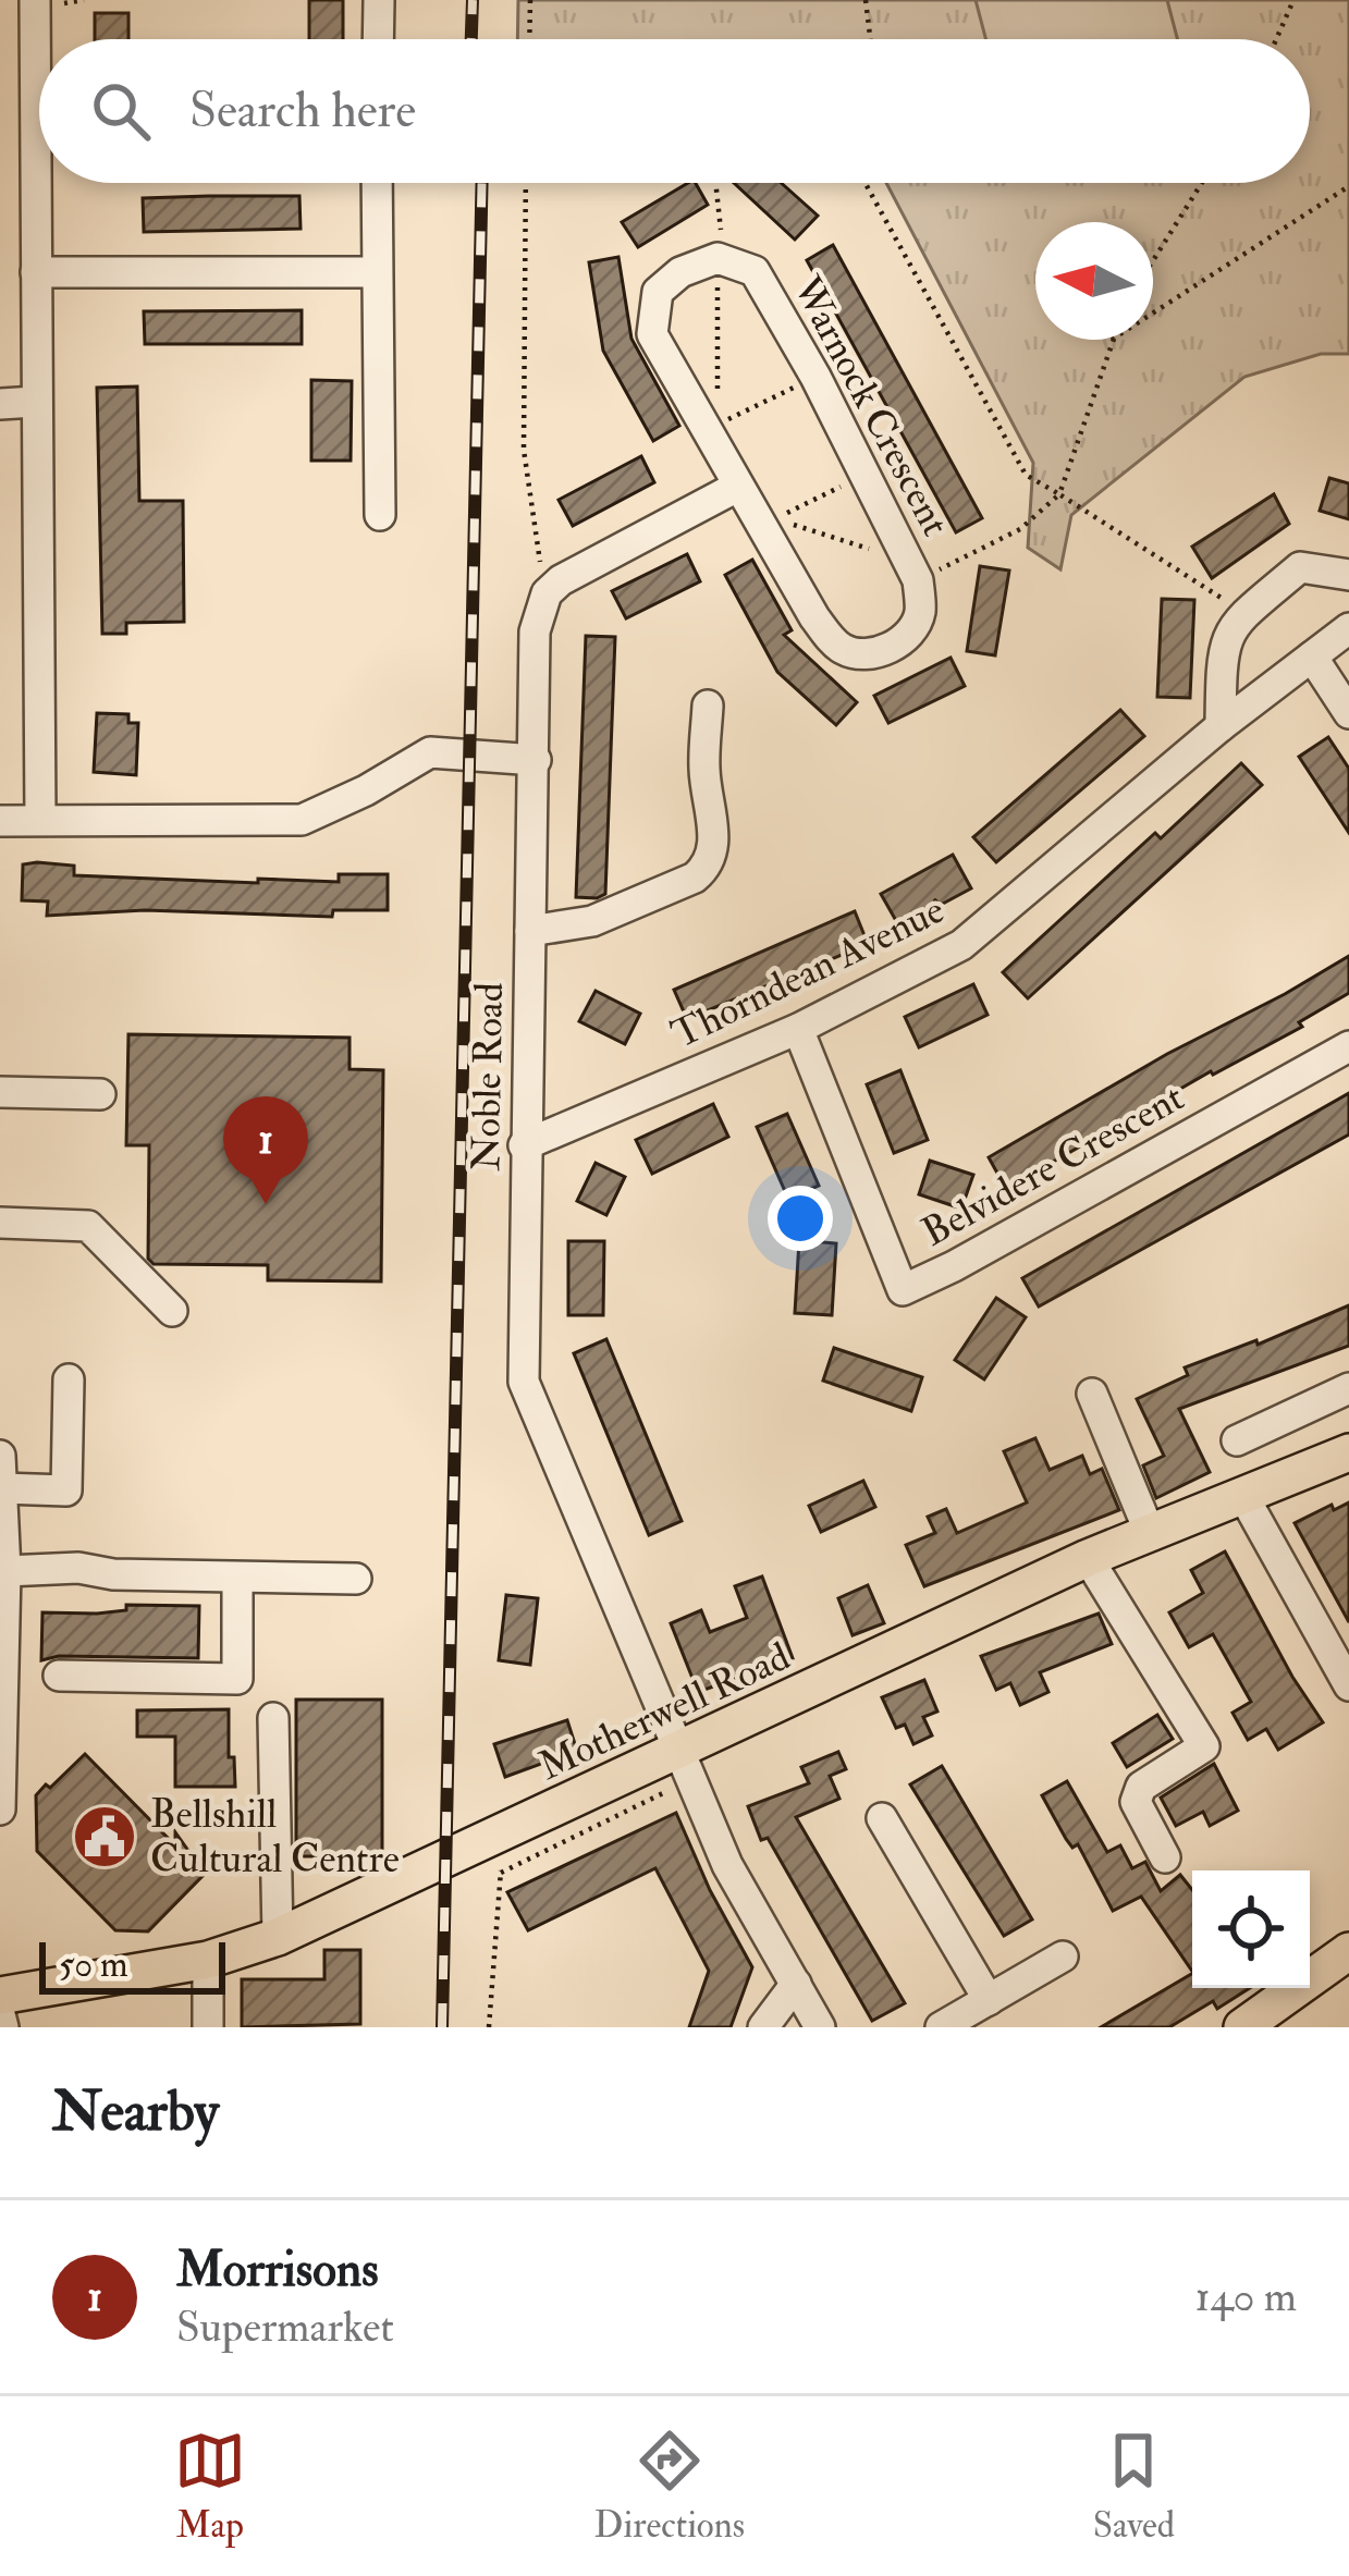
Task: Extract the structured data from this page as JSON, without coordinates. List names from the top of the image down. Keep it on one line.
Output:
{"streets":{"main road":["Motherwell Road"],"street":["Warnock Crescent","Thorndean Avenue","Noble Road","Belvidere Crescent"]},"crossings":[["Thorndean Avenue","Noble Road"],["Thorndean Avenue","Belvidere Crescent"],["Noble Road","Motherwell Road"]],"places":{"public building":["Bellshill Cultural Centre"]},"scale_bar":"50 m","north":"left","page":{"search":"Search here","pins":"1","scale":"50 m","heading":"Nearby","list":[{"mark":"1","name":"Morrisons","note":"Supermarket","value":"140 m"}],"nav":["Map","Directions","Saved"]}}
